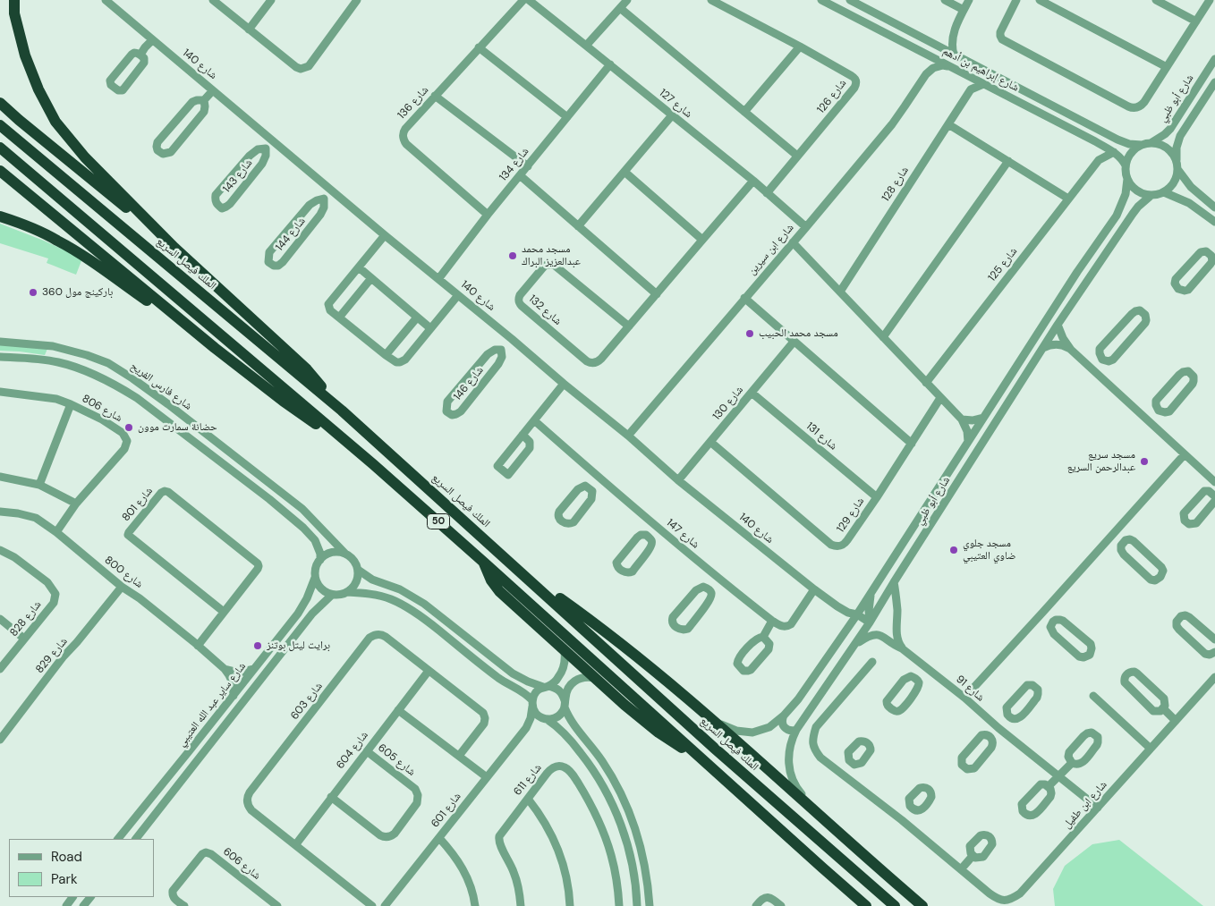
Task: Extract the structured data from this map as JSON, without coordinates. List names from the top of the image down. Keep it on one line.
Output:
{"streets":{"highway":["الملك فيصل السريع","50"],"street":["شارع 140","شارع إبراهيم بن أدهم","شارع 126","شارع أبو ظبي","شارع 136","شارع 127","شارع 134","شارع 143","شارع 128","شارع 144","شارع ابن سيرين","شارع 125","شارع 132","شارع 146","شارع فارس الفريح","شارع 130","شارع 806","شارع 131","شارع 801","شارع 129","شارع 147","شارع 800","شارع 828","شارع 829","شارع 91","شارع 603","شارع ساير عبد الله العتيبي","شارع 604","شارع 605","شارع 611","شارع ابن طفيل","شارع 601","شارع 606"]},"crossings":[["شارع 140","شارع أبو ظبي"],["شارع 140","شارع 134"],["شارع 140","شارع 143"],["شارع 140","شارع 144"],["شارع 140","شارع ابن سيرين"],["شارع 140","شارع 146"],["شارع 140","شارع 130"],["شارع إبراهيم بن أدهم","شارع أبو ظبي"],["شارع إبراهيم بن أدهم","شارع 125"],["شارع 126","شارع 127"],["شارع أبو ظبي","شارع 91"],["شارع 136","شارع 134"],["شارع 127","شارع 134"],["شارع 127","شارع ابن سيرين"],["شارع 127","شارع 132"],["شارع فارس الفريح","شارع ساير عبد الله العتيبي"],["شارع 130","شارع 131"],["شارع 130","شارع 129"],["شارع 806","شارع 800"],["شارع 131","شارع 129"],["شارع 801","شارع 800"],["شارع 800","شارع 829"],["شارع 800","شارع ساير عبد الله العتيبي"],["شارع 91","شارع ابن طفيل"],["شارع 603","شارع 604"],["شارع 604","شارع 605"]],"places":["مسجد محمد عبدالعزيز البراك","باركينج مول 360","مسجد محمد الحبيب","حضانة سمارت موون","مسجد سريع عبدالرحمن السريع","مسجد جلوي ضاوي العتيبي","برايت ليتل بوتنز"],"legend":["Road","Park"]}
